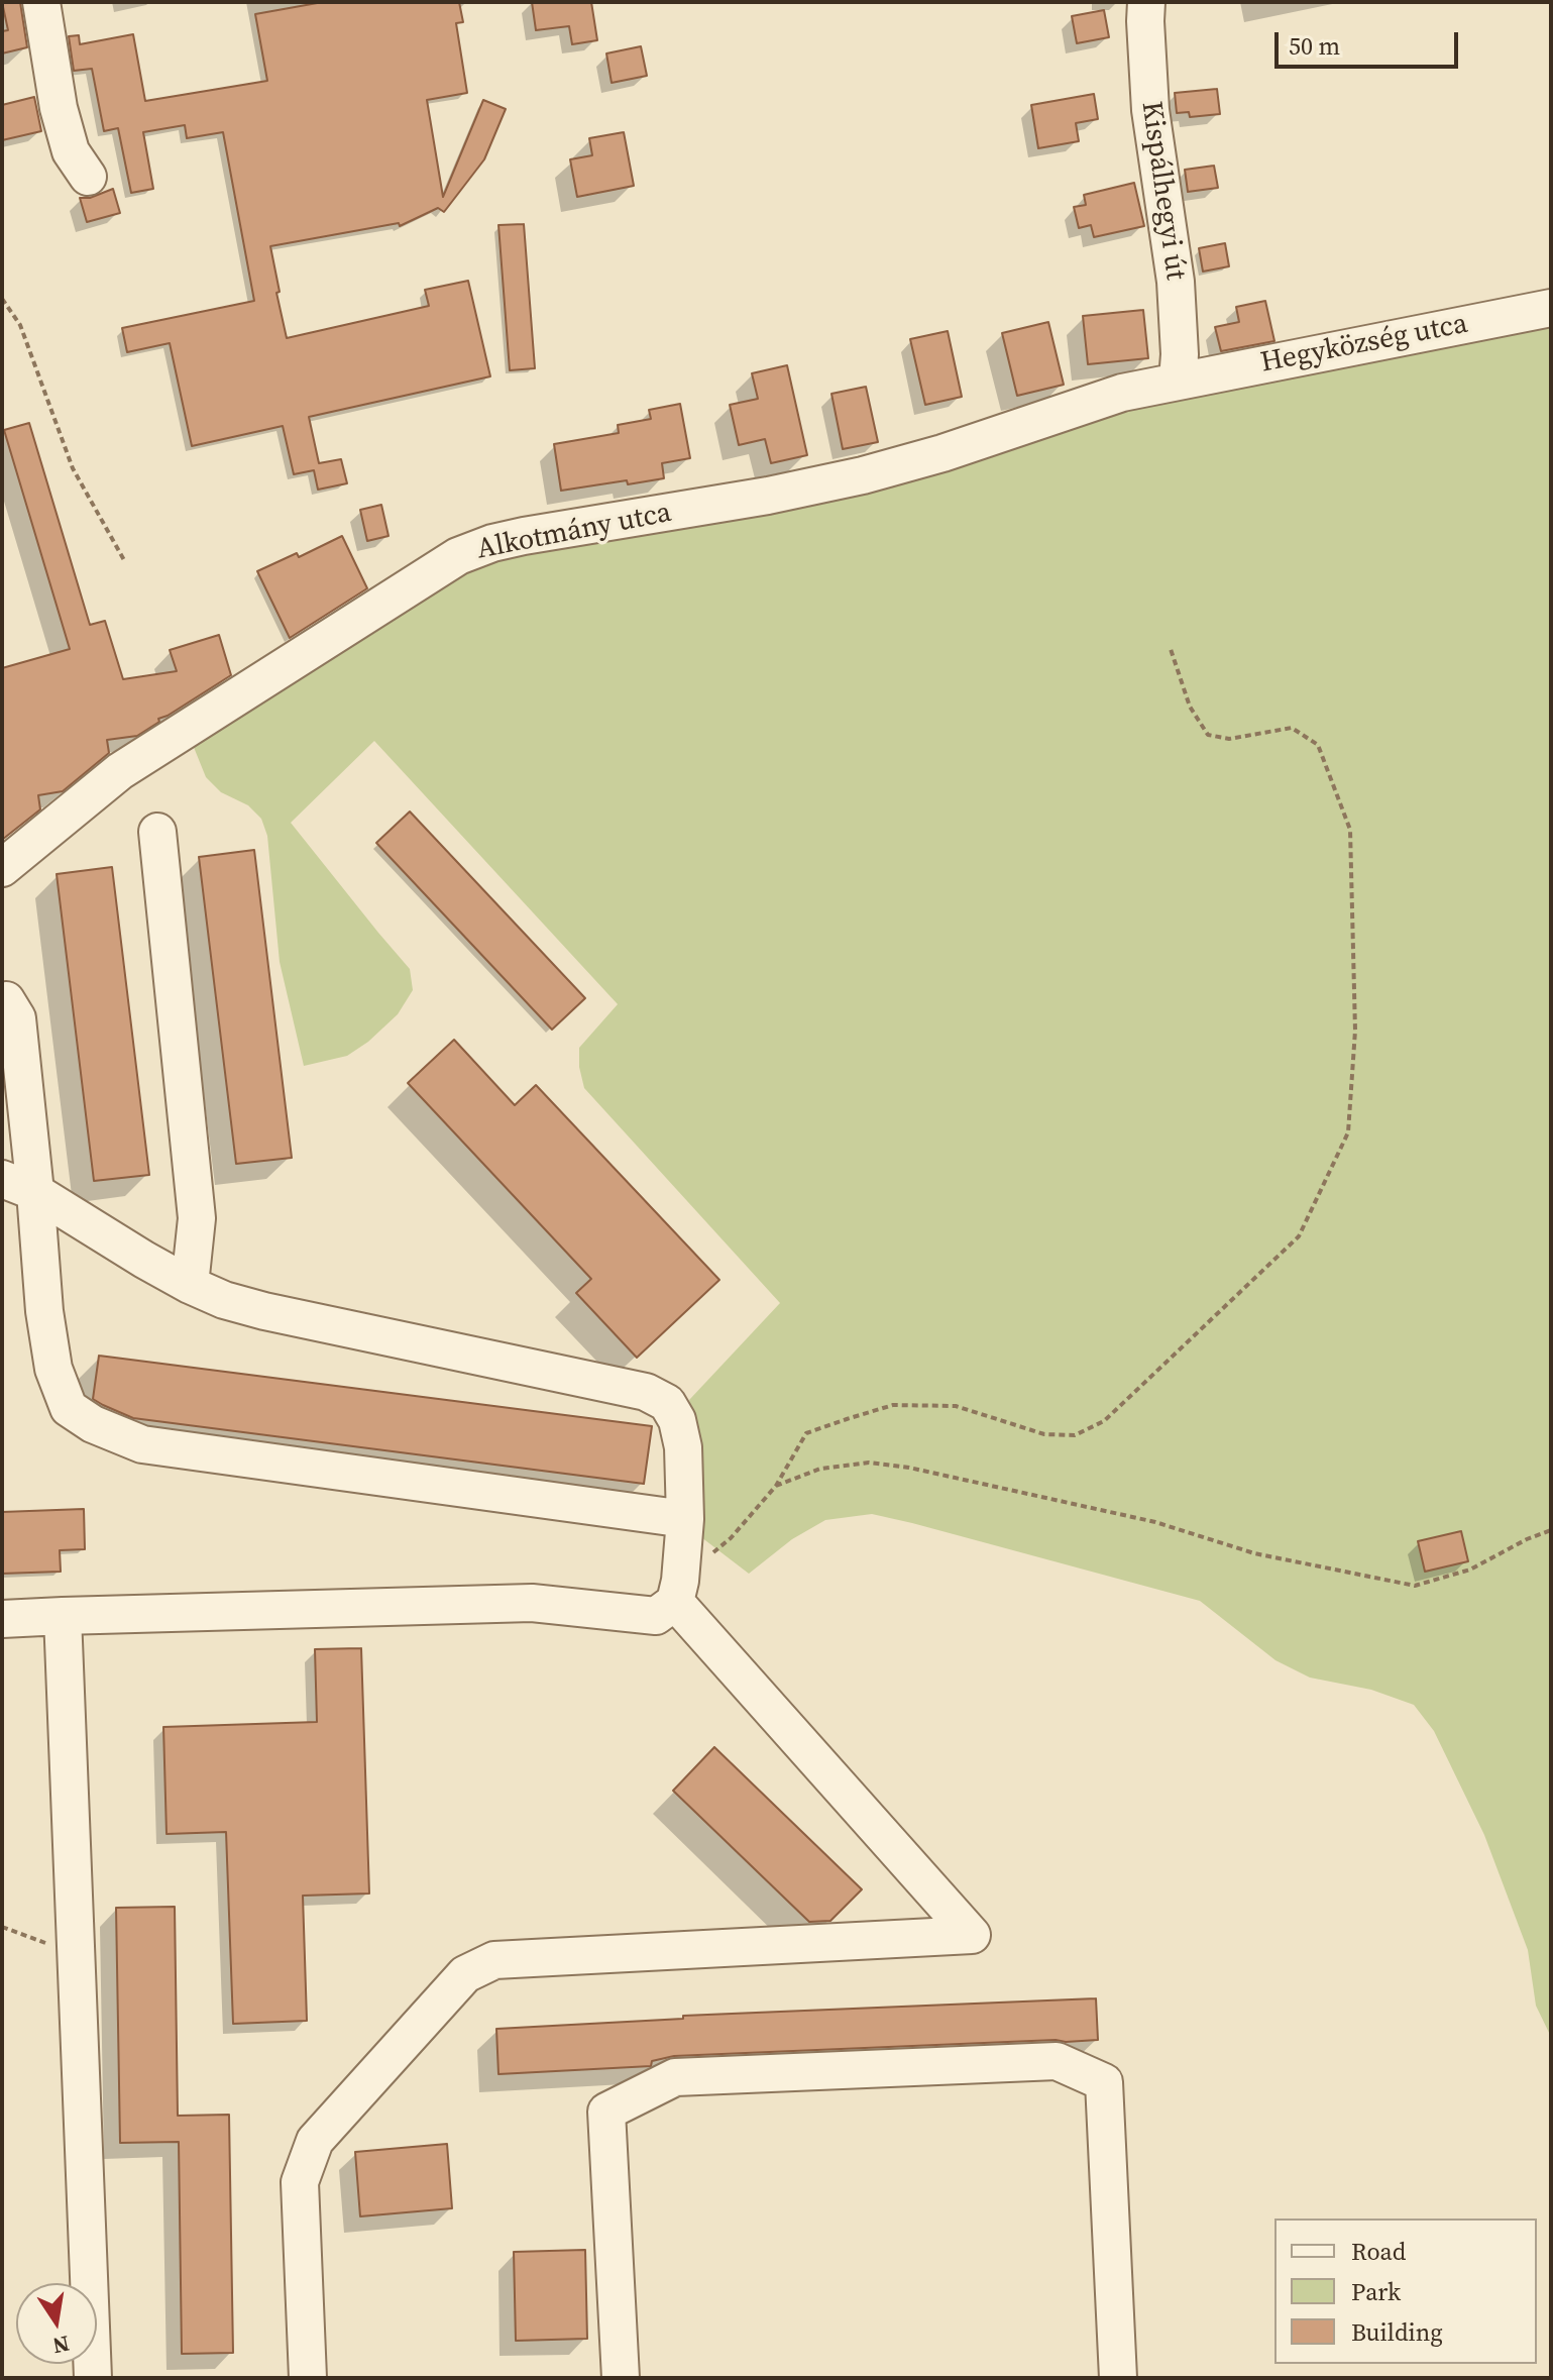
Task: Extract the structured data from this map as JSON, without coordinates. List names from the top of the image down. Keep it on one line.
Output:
{"streets":{"street":["Kispálhegyi út","Hegyközség utca","Alkotmány utca"]},"crossings":[["Kispálhegyi út","Hegyközség utca"],["Kispálhegyi út","Alkotmány utca"],["Hegyközség utca","Alkotmány utca"]],"legend":["Road","Park","Building"],"scale_bar":"50 m","north":"bottom"}
